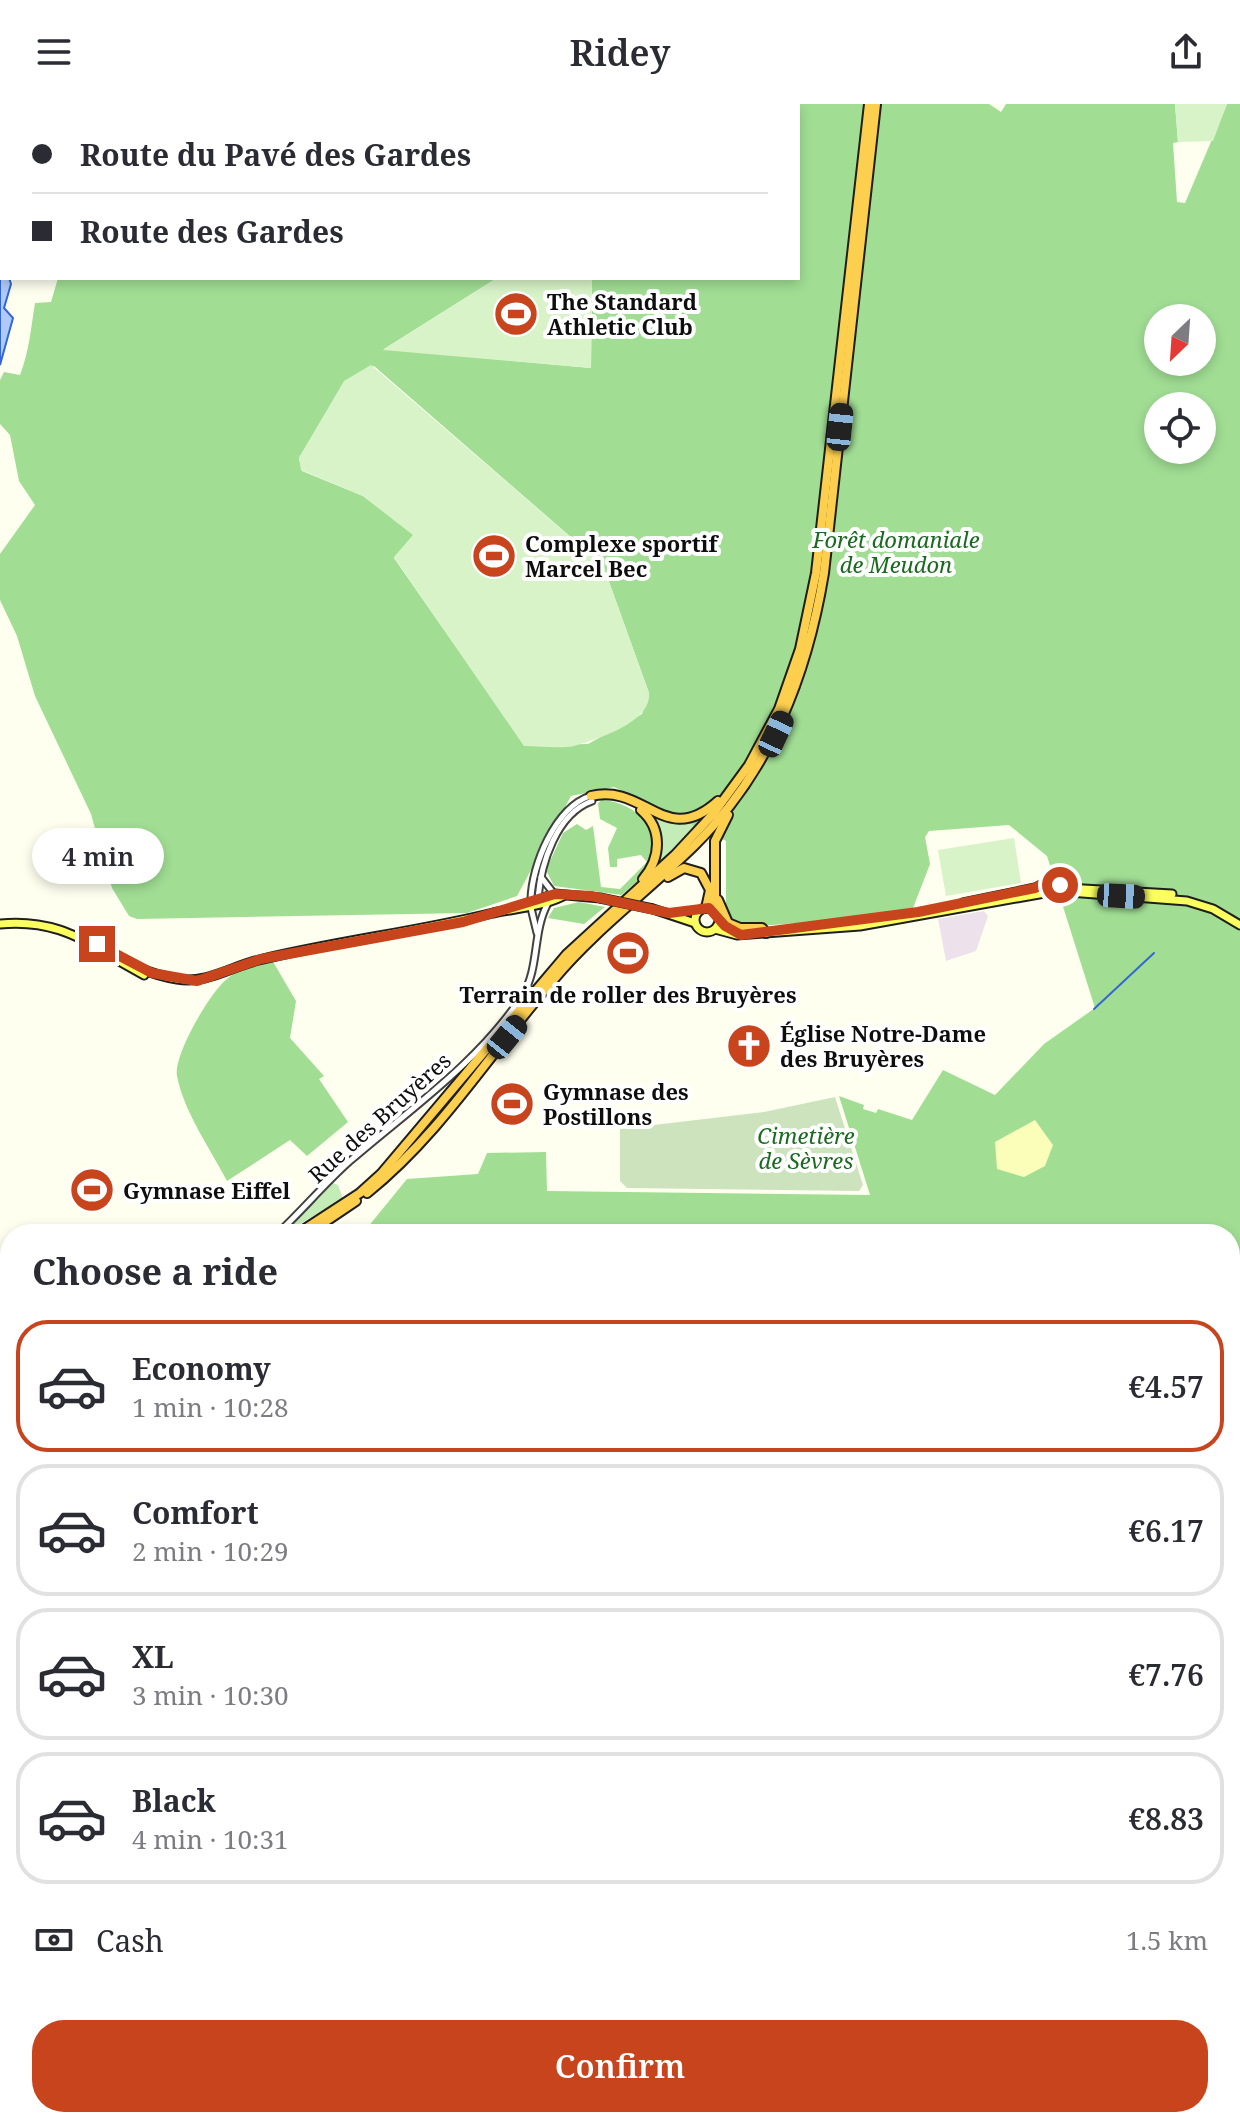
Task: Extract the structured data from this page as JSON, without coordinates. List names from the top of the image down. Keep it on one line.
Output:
{"streets":{"street":["Rue des Bruyères"]},"parks":["Forêt domaniale de Meudon","Cimetière de Sèvres"],"places":{"sports":["The Standard Athletic Club","Complexe sportif Marcel Bec","Terrain de roller des Bruyères","Gymnase des Postillons","Gymnase Eiffel"],"church":["Église Notre-Dame des Bruyères"]},"north":"bottom left","page":{"header":"Ridey","banner":["Route du Pavé des Gardes","Route des Gardes"],"bubble":"4 min","heading":"Choose a ride","list":[{"name":"Economy","note":"1 min · 10:28","value":"€4.57"},{"name":"Comfort","note":"2 min · 10:29","value":"€6.17"},{"name":"XL","note":"3 min · 10:30","value":"€7.76"},{"name":"Black","note":"4 min · 10:31","value":"€8.83"}],"pay":["Cash","1.5 km"],"buttons":"Confirm"}}
